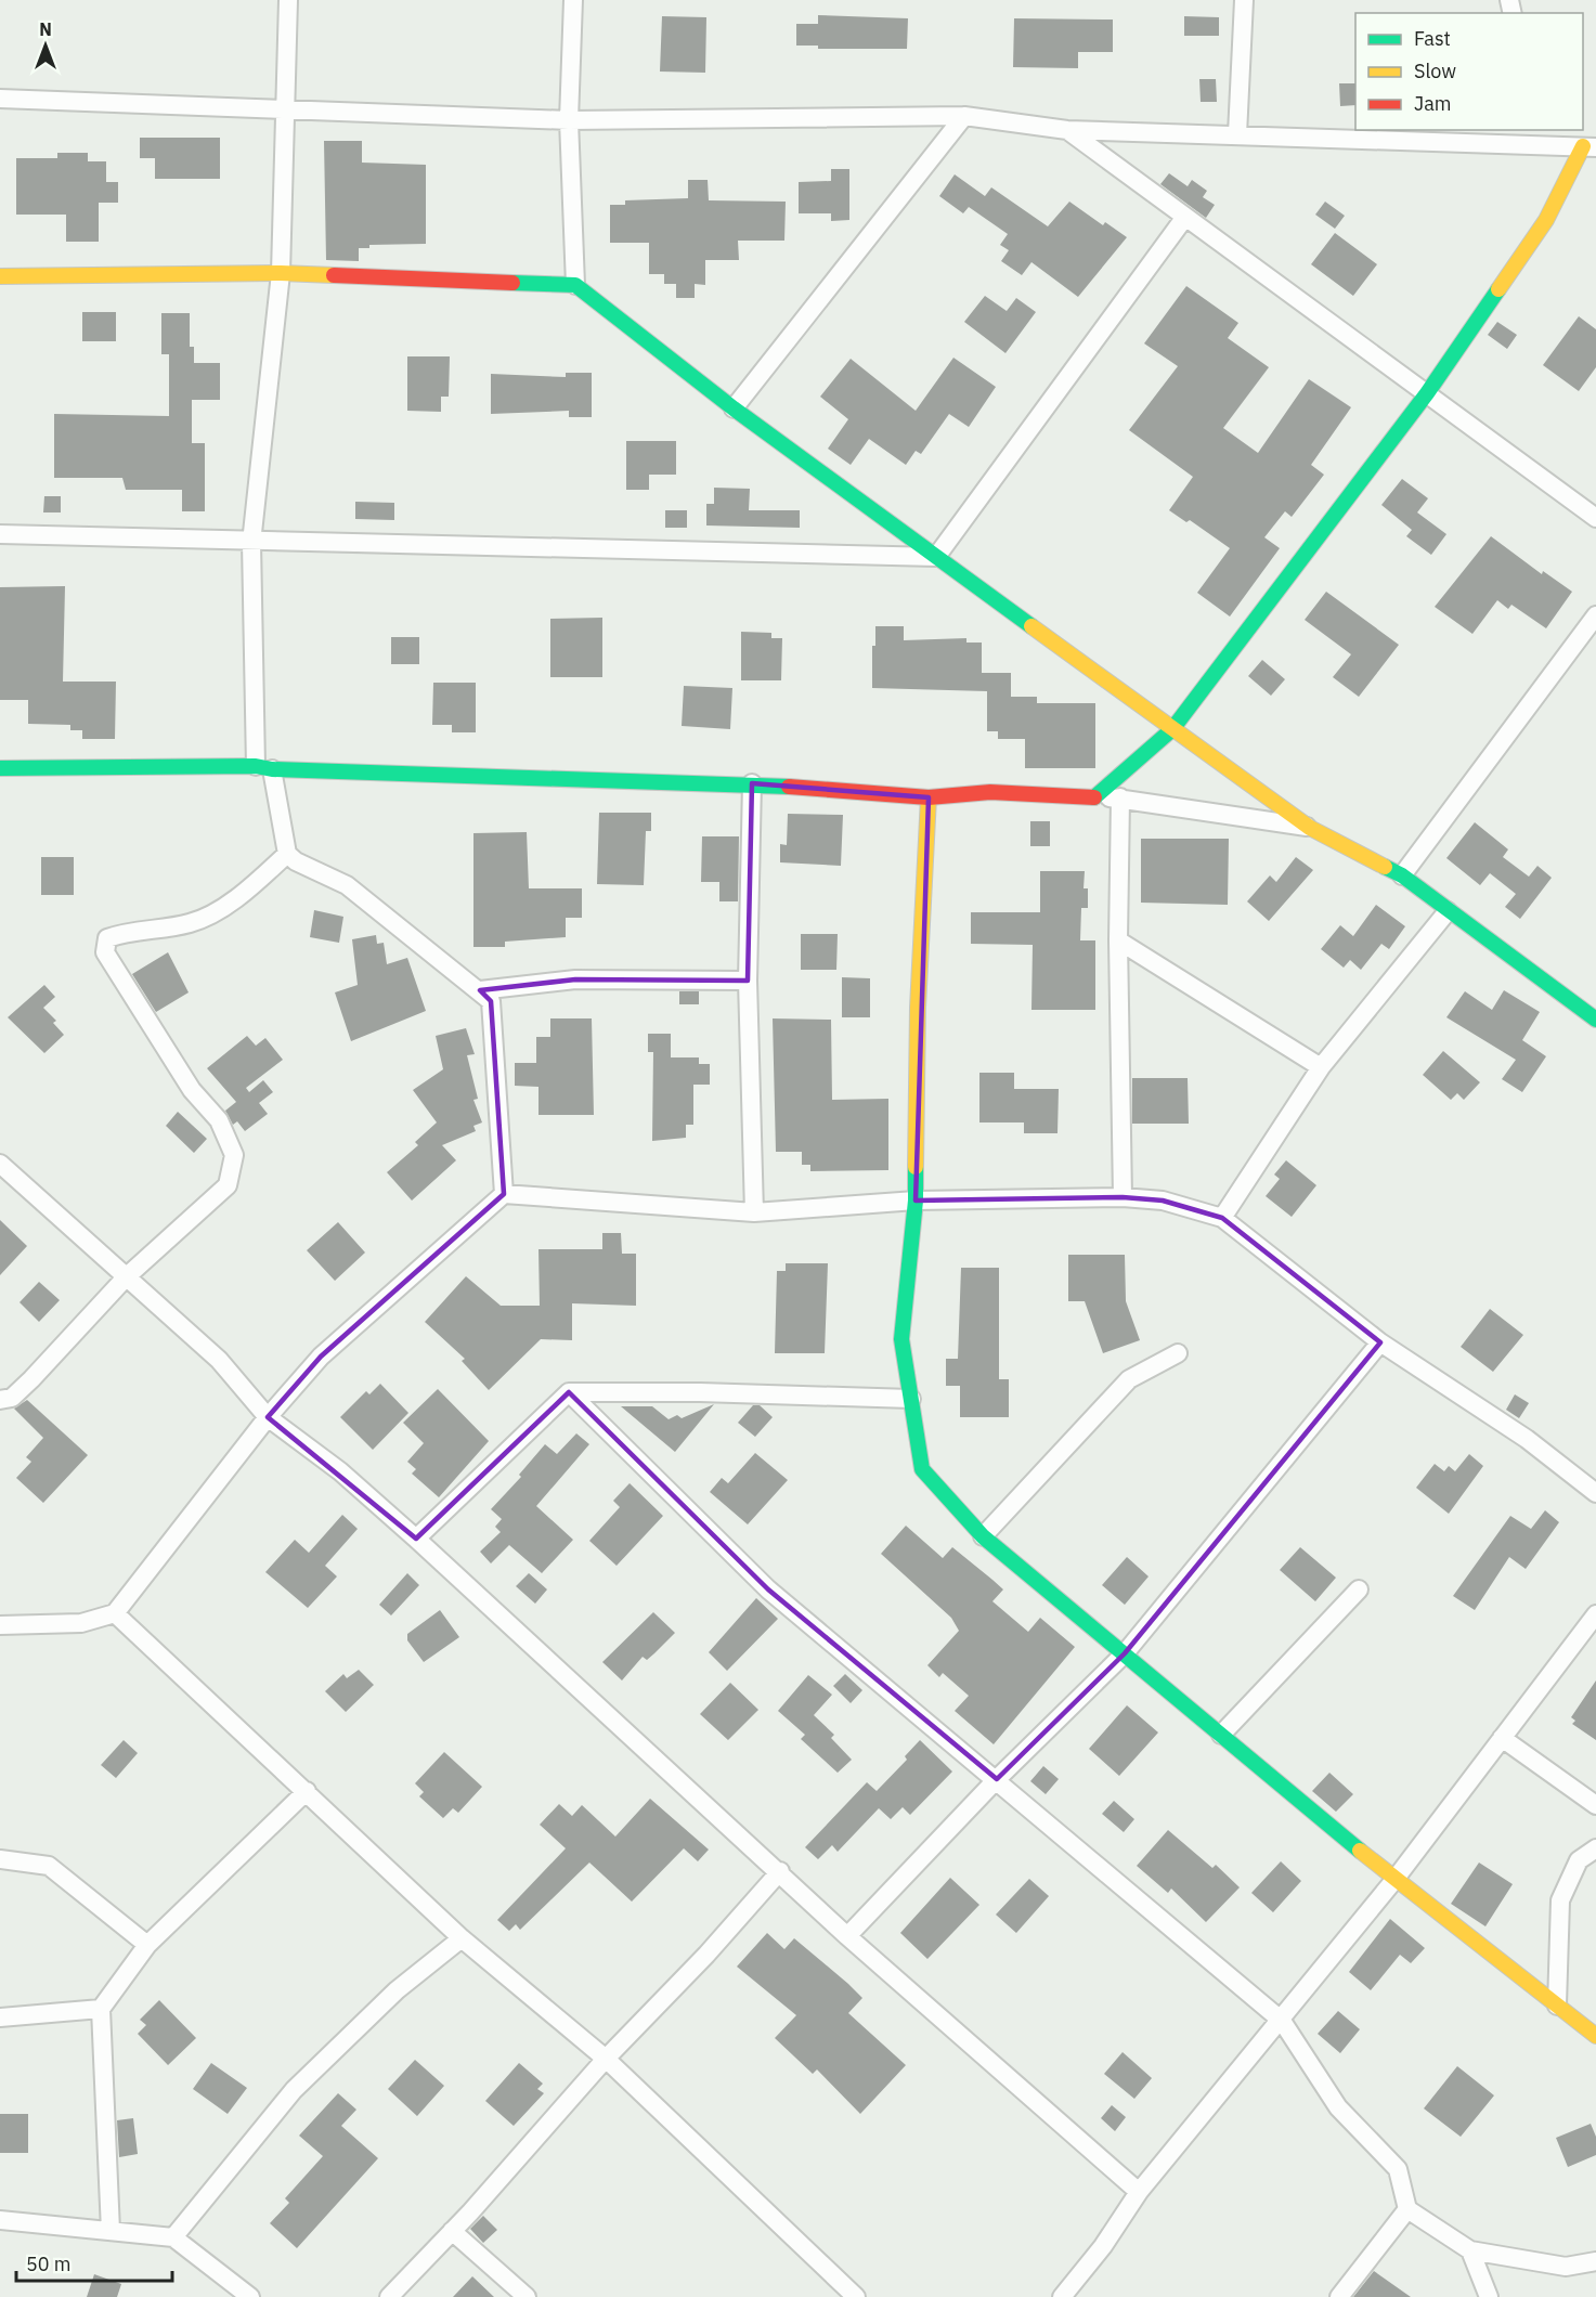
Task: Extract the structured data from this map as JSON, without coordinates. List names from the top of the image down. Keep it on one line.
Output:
{"legend":["Fast","Slow","Jam"],"scale_bar":"50 m","north":"top"}
